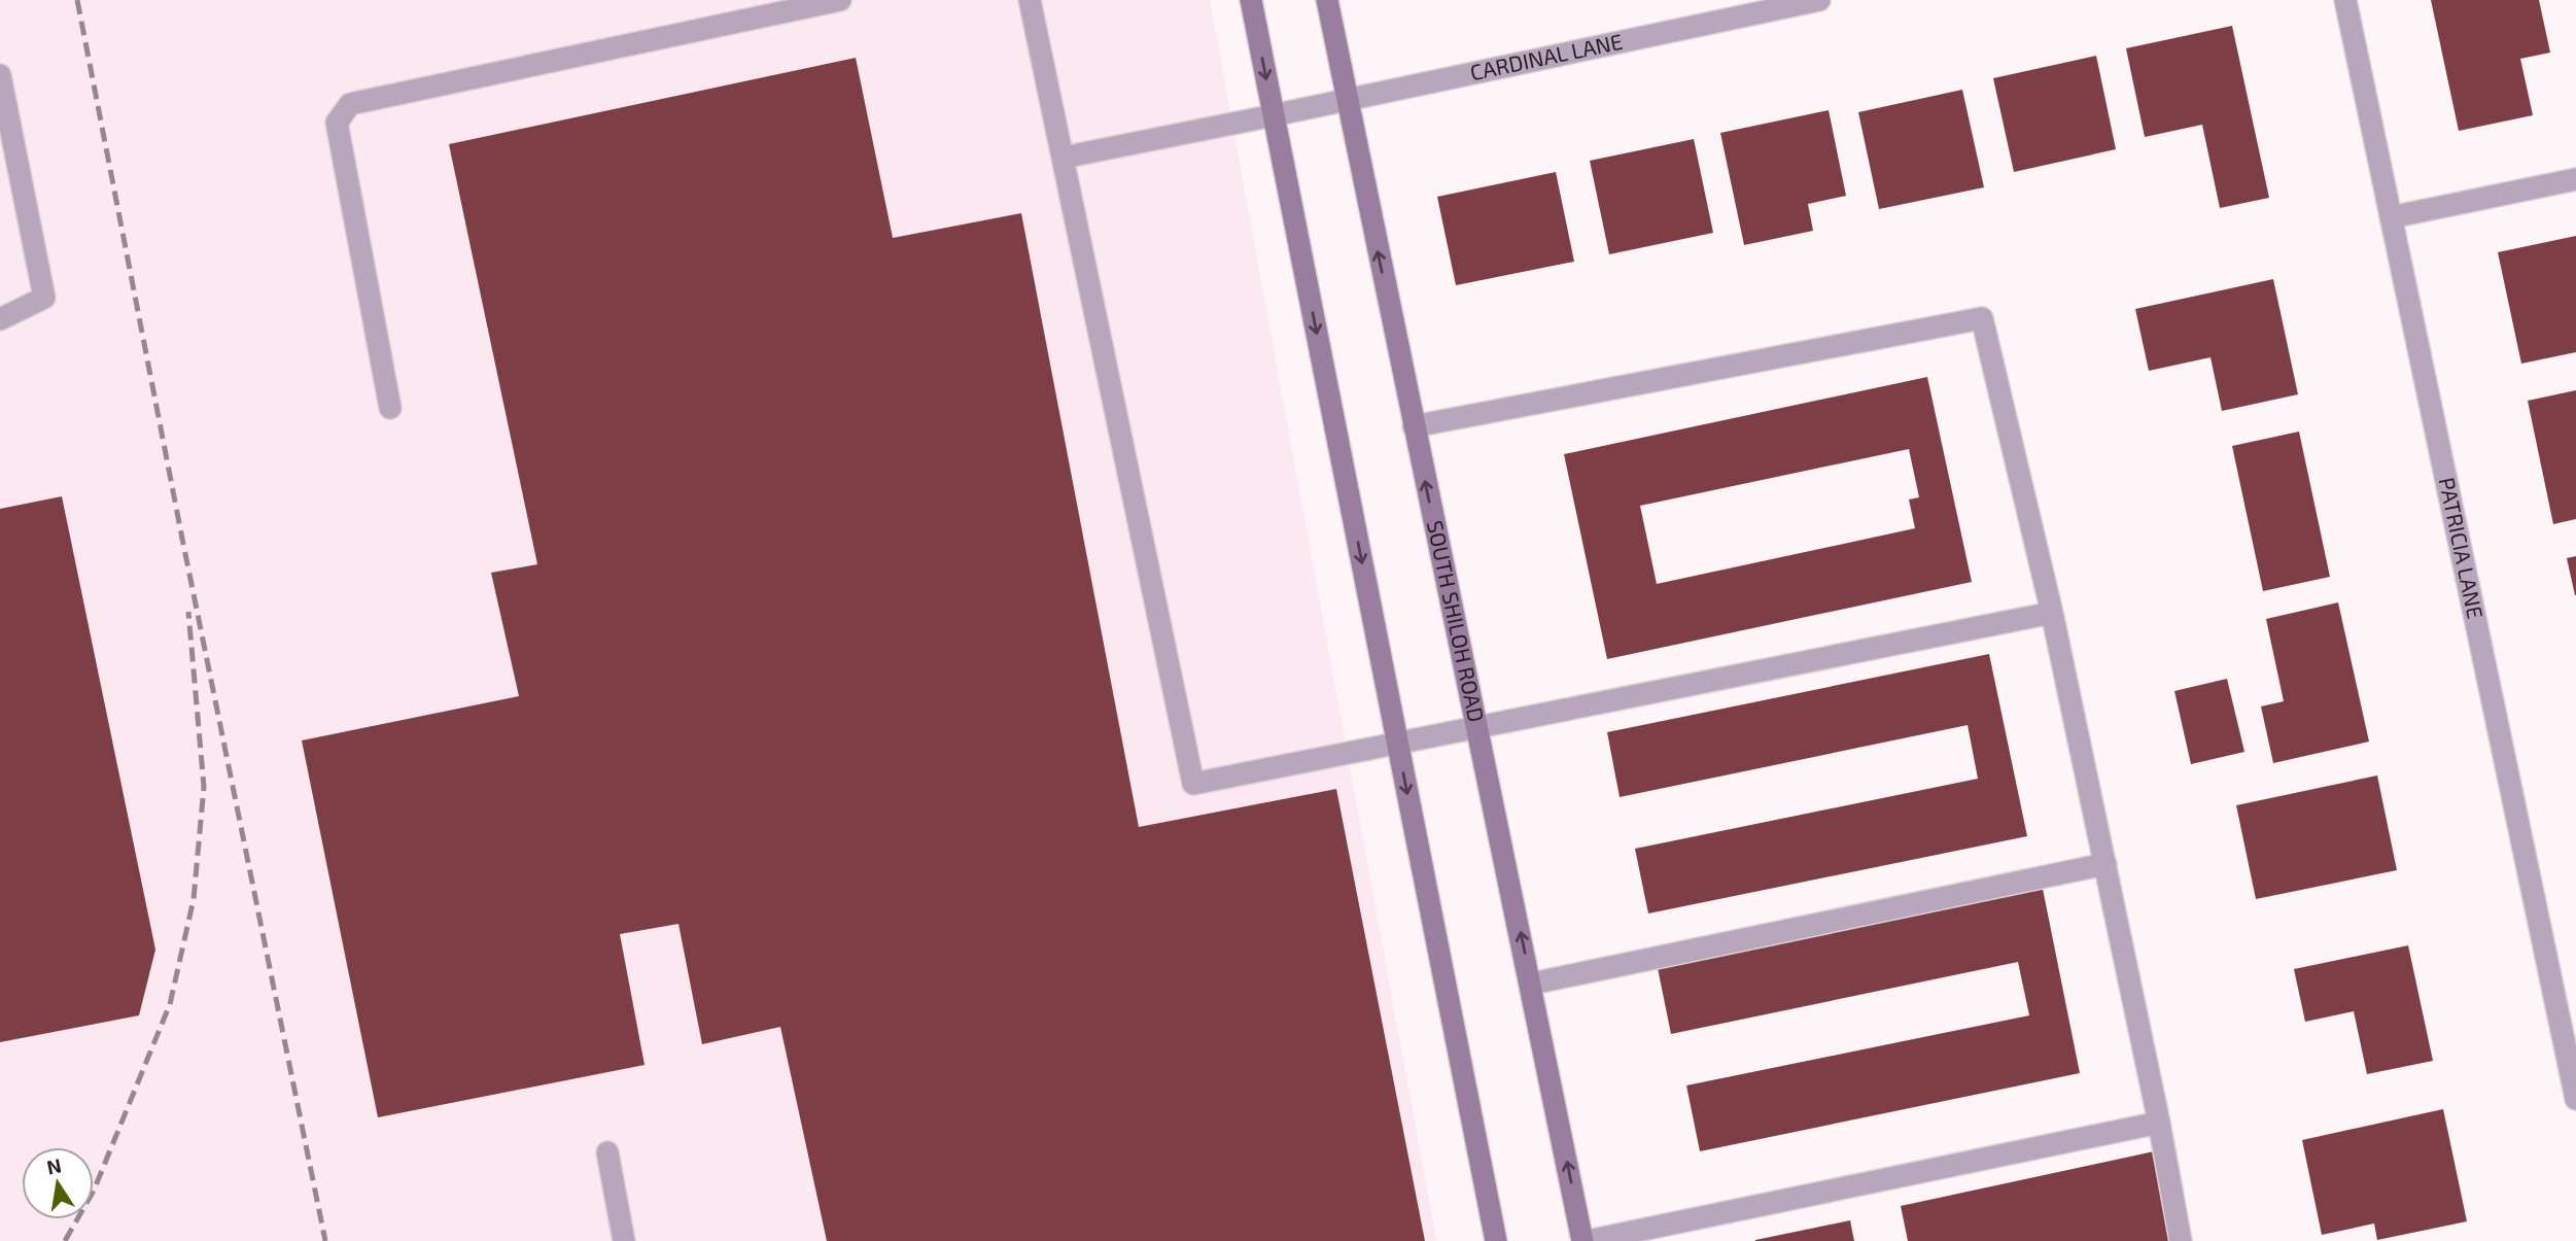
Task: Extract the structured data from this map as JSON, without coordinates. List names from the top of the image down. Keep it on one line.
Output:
{"streets":{"main road":["SOUTH SHILOH ROAD"],"street":["CARDINAL LANE","PATRICIA LANE"]},"crossings":[["CARDINAL LANE","SOUTH SHILOH ROAD"]],"north":"top"}
